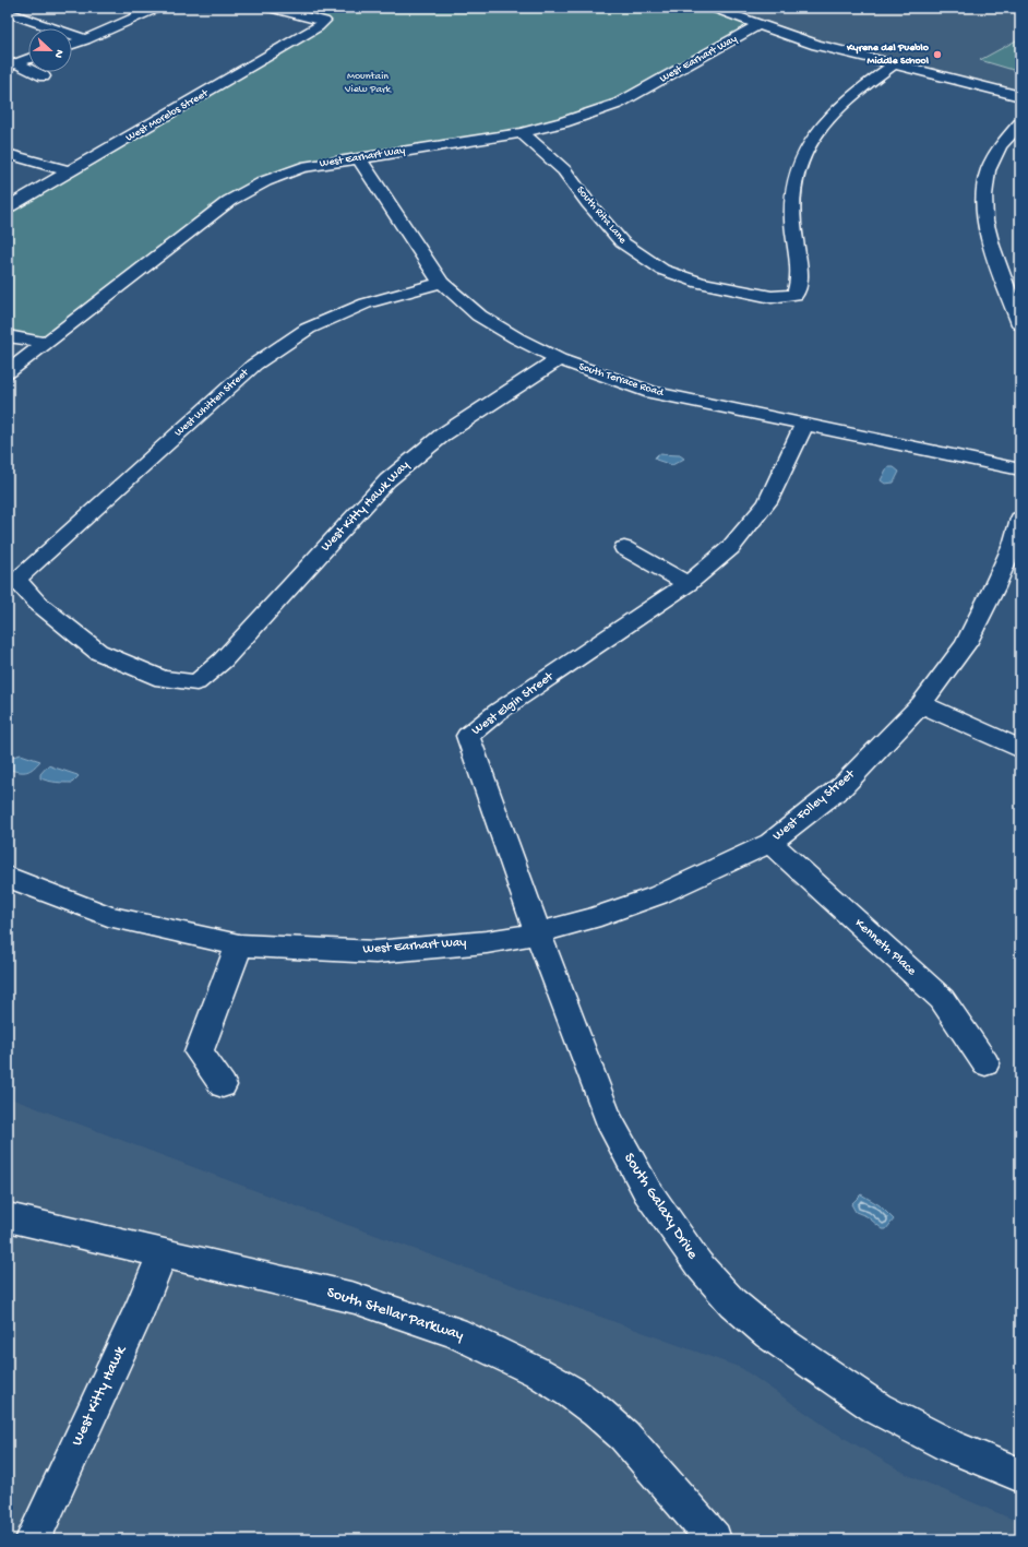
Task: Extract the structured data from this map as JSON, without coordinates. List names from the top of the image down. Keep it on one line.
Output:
{"streets":{"street":["West Earhart Way","West Morelos Street","South Rita Lane","South Terrace Road","West Whitten Street","West Kitty Hawk Way","West Elgin Street","West Folley Street","Kenneth Place","South Galaxy Drive","South Stellar Parkway","West Kitty Hawk"]},"crossings":[["West Earhart Way","South Rita Lane"],["West Earhart Way","South Terrace Road"],["West Earhart Way","West Elgin Street"],["West Earhart Way","West Folley Street"],["West Earhart Way","South Galaxy Drive"],["South Terrace Road","West Whitten Street"],["South Terrace Road","West Kitty Hawk Way"],["South Terrace Road","West Elgin Street"],["West Whitten Street","West Kitty Hawk Way"],["West Elgin Street","West Folley Street"],["West Elgin Street","South Galaxy Drive"],["West Folley Street","Kenneth Place"],["West Folley Street","South Galaxy Drive"],["South Stellar Parkway","West Kitty Hawk"]],"parks":["Mountain View Park"],"places":["Kyrene del Pueblo Middle School"],"north":"right"}
